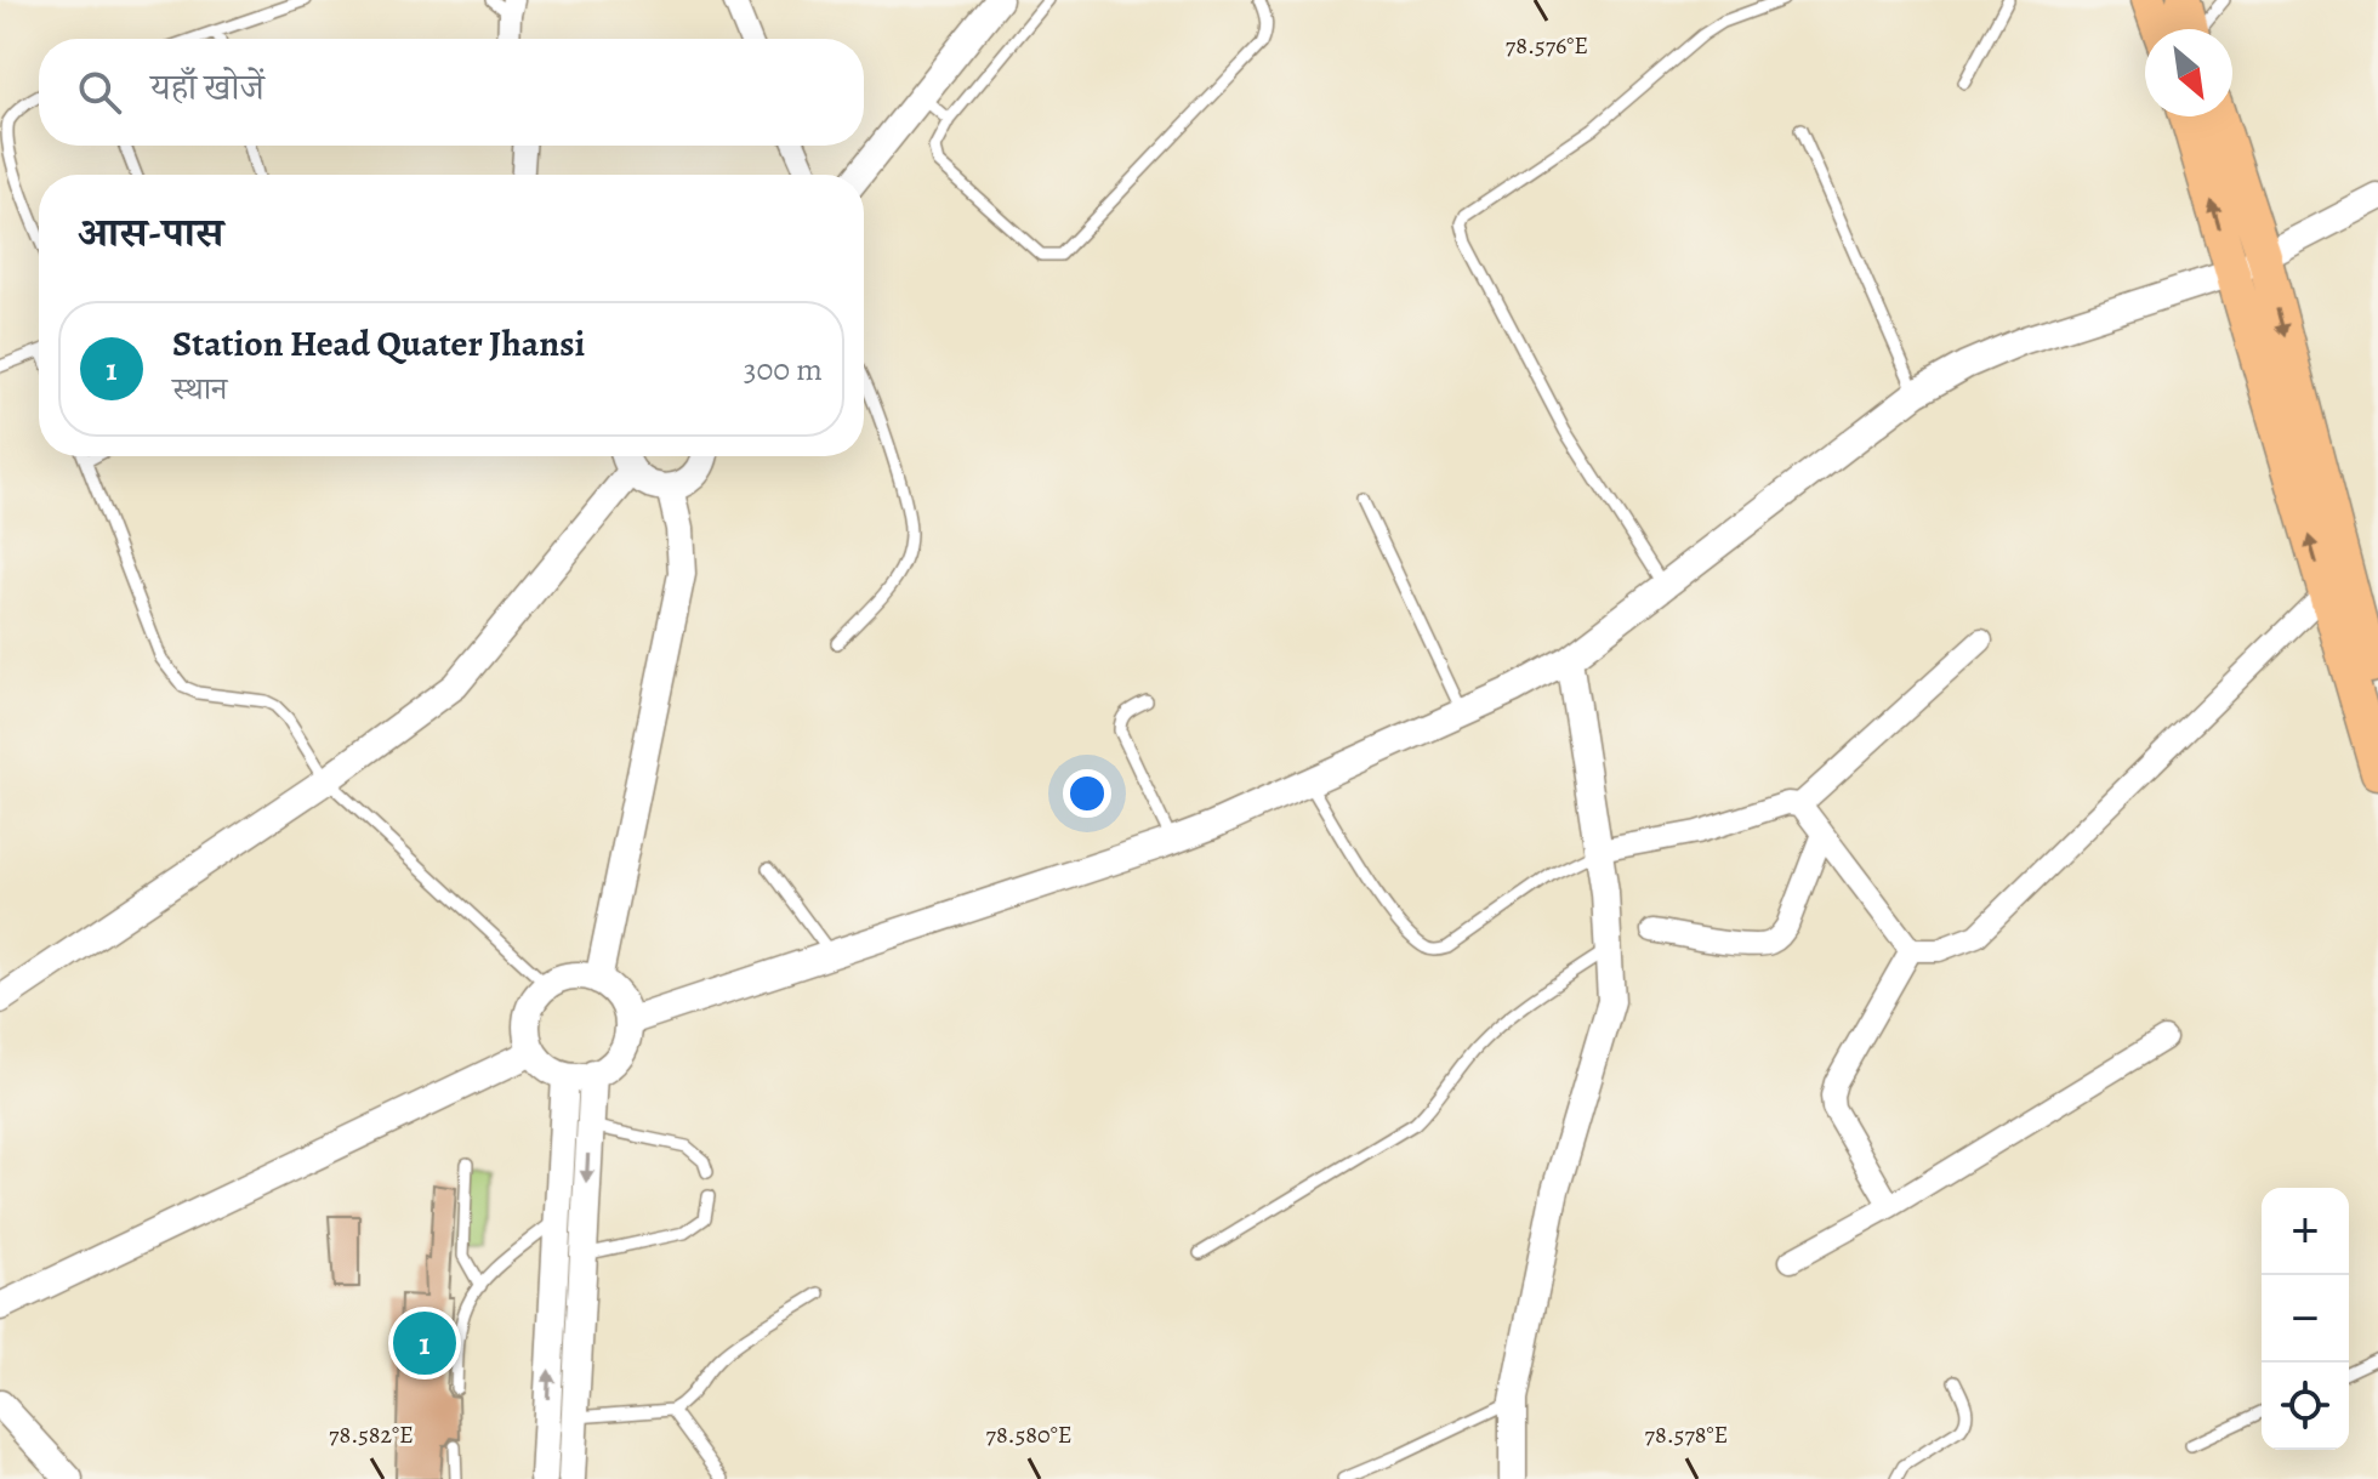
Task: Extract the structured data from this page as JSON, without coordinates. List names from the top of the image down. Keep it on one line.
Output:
{"north":"bottom right","page":{"search":"यहाँ खोजें","heading":"आस-पास","list":[{"mark":"1","name":"Station Head Quater Jhansi","note":"स्थान","value":"300 m"}],"map_buttons":["+","−"],"pins":"1"},"coordinates":["78.576°E","78.582°E","78.580°E","78.578°E"]}
